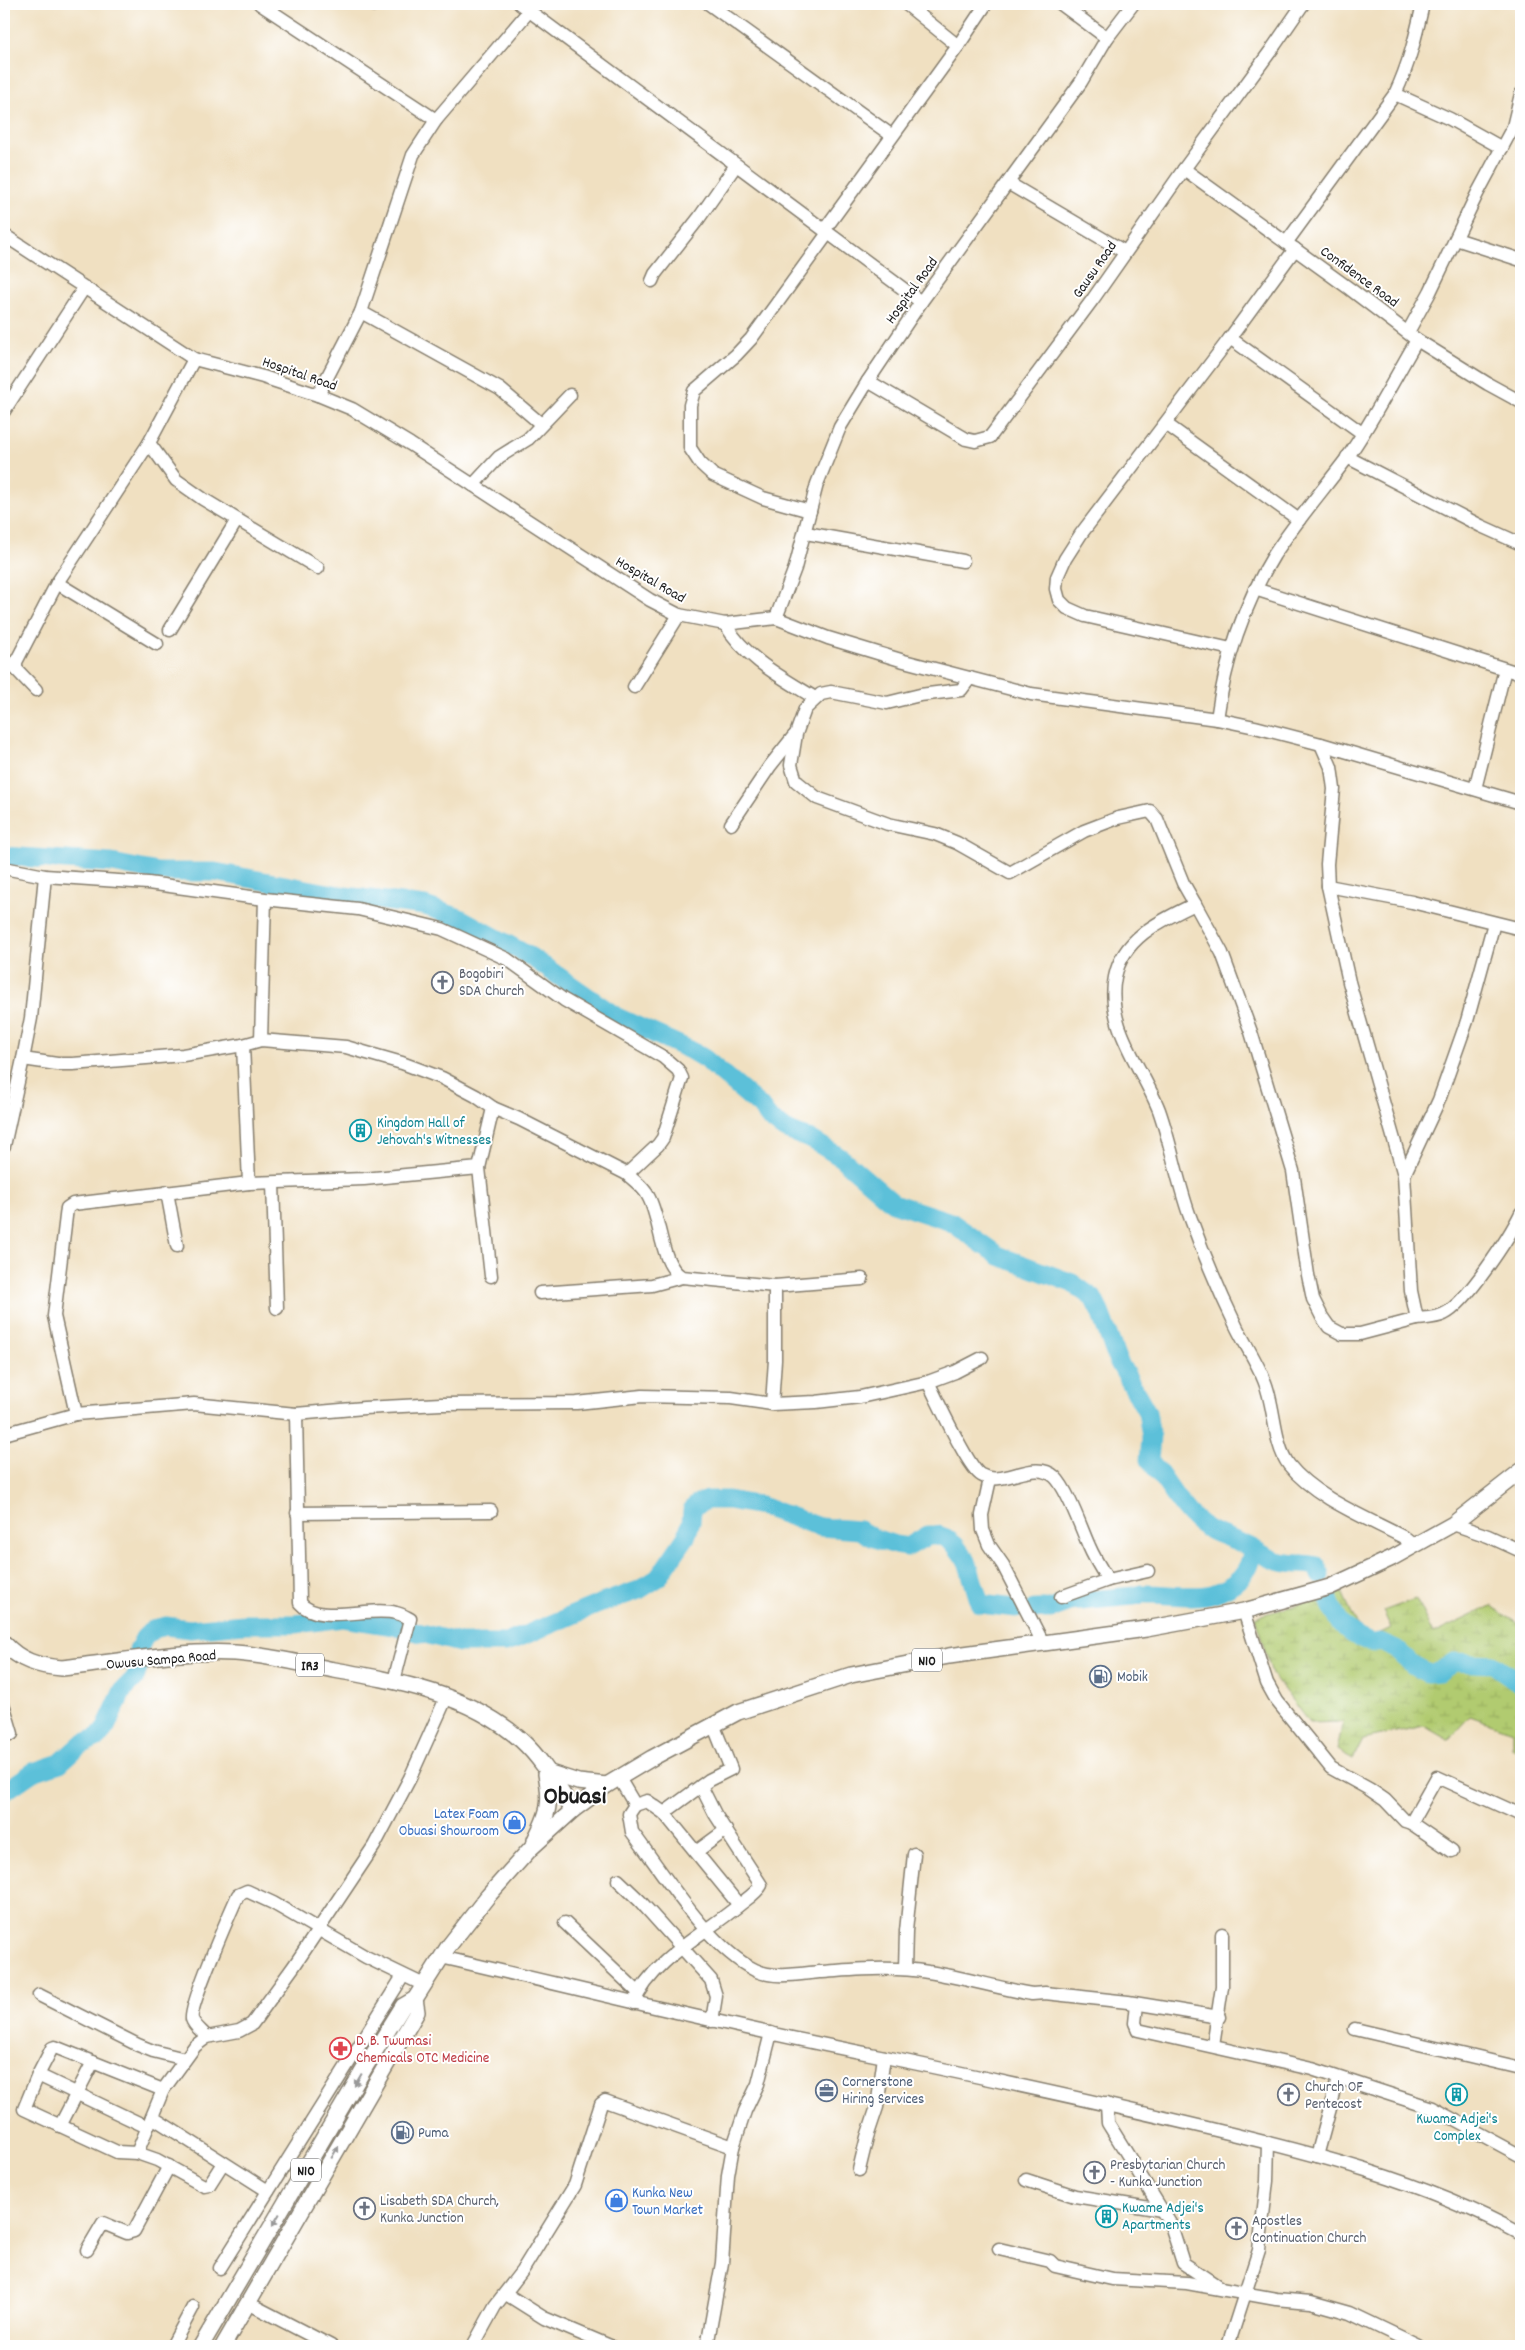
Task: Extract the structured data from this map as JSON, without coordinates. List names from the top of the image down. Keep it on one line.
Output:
{"streets":{"main road":["Owusu Sampa Road","N10","IR3"],"street":["Gausu Road","Confidence Road","Hospital Road"]},"crossings":[["Gausu Road","Confidence Road"],["Gausu Road","Hospital Road"],["Owusu Sampa Road","N10"]],"districts":["Obuasi"],"places":{"church":["Bogobiri SDA Church","Church OF Pentecost","Presbytarian Church - Kunka Junction","Lisabeth SDA Church, Kunka Junction","Apostles Continuation Church"],"building":["Kingdom Hall of Jehovah's Witnesses","Kwame Adjei's Complex","Kwame Adjei's Apartments"],"fuel station":["Mobik","Puma"],"shop":["Latex Foam Obuasi Showroom","Kunka New Town Market"],"pharmacy":["D. B. Twumasi Chemicals OTC Medicine"],"office":["Cornerstone Hiring Services"]}}
